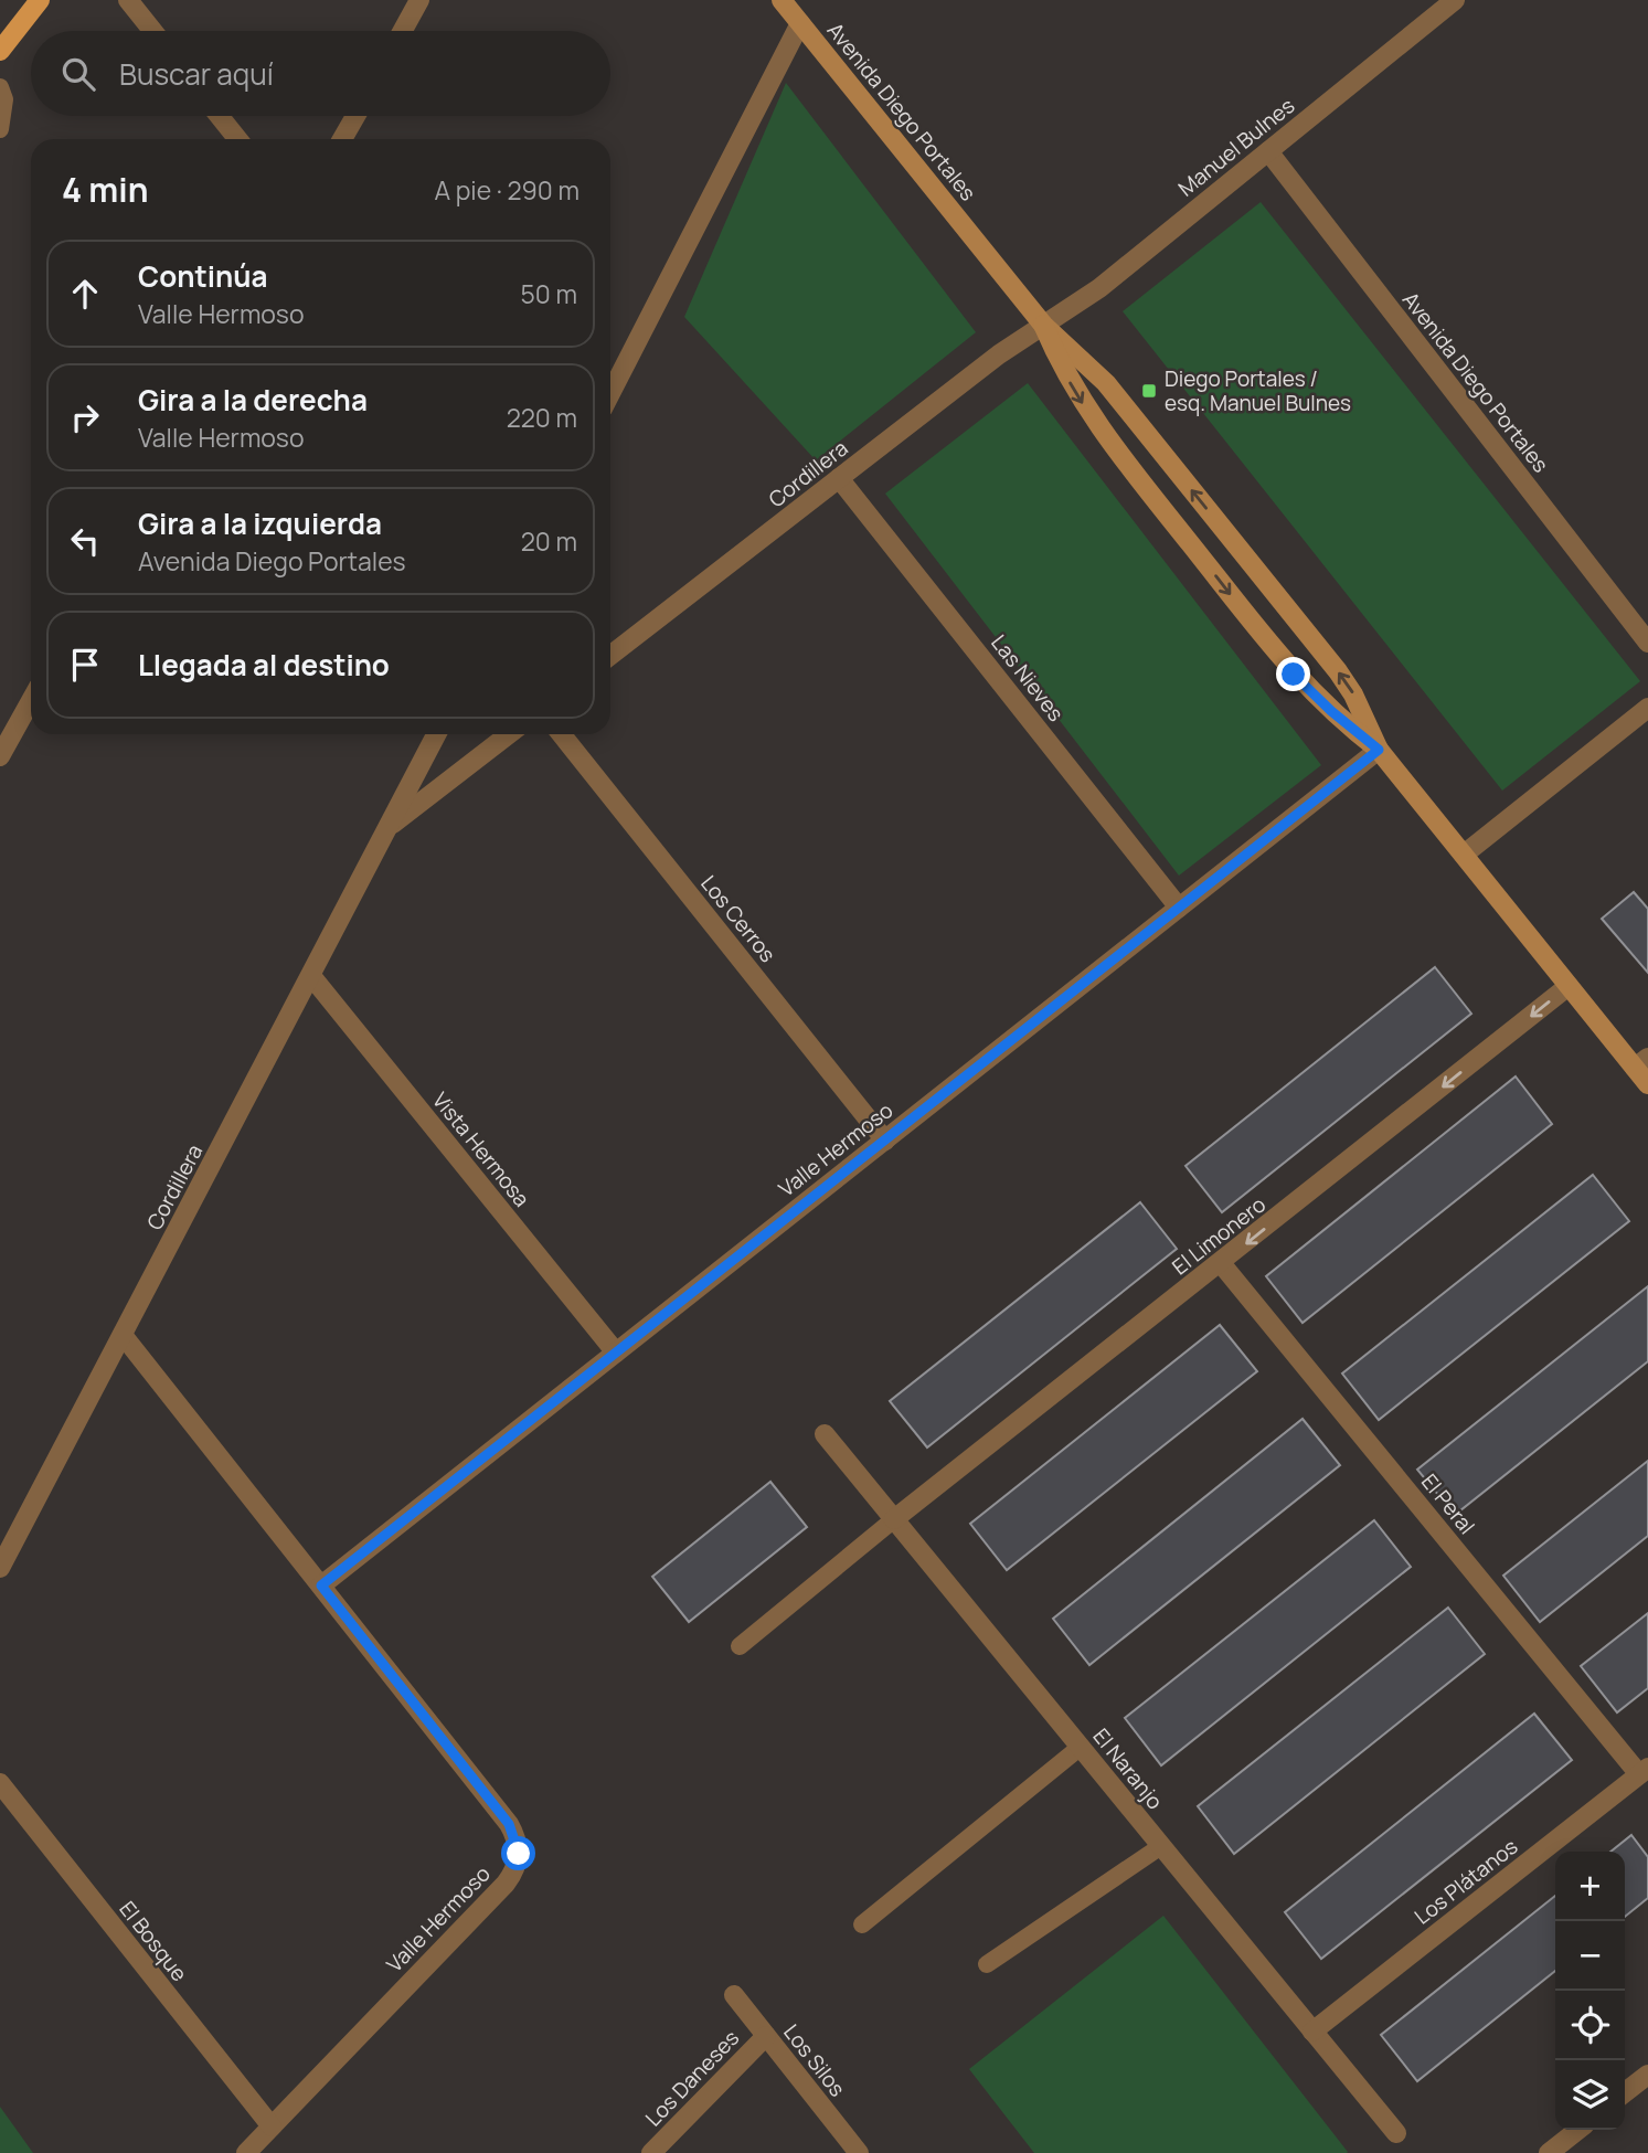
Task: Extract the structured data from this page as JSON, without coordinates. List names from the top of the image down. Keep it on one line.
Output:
{"streets":{"main road":["Avenida Diego Portales"],"street":["Manuel Bulnes","Cordillera","Las Nieves","Los Cerros","Vista Hermosa","Valle Hermoso","El Limonero","El Peral","El Naranjo","Los Plátanos","El Bosque","Los Silos","Los Daneses"]},"crossings":[["Avenida Diego Portales","Manuel Bulnes"],["Avenida Diego Portales","Cordillera"],["Avenida Diego Portales","Valle Hermoso"],["Avenida Diego Portales","El Limonero"],["Manuel Bulnes","Cordillera"],["Cordillera","Las Nieves"],["Cordillera","Vista Hermosa"],["Cordillera","Valle Hermoso"],["Las Nieves","Valle Hermoso"],["Los Cerros","Valle Hermoso"],["Vista Hermosa","Valle Hermoso"],["Valle Hermoso","El Bosque"],["El Limonero","El Peral"],["El Limonero","El Naranjo"],["El Peral","Los Plátanos"],["El Naranjo","Los Plátanos"],["Los Silos","Los Daneses"]],"one_way":["El Limonero"],"places":{"transit":["Diego Portales / esq. Manuel Bulnes"]},"page":{"search":"Buscar aquí","heading":["4 min","A pie · 290 m"],"list":[["Continúa","Valle Hermoso","50 m"],["Gira a la derecha","Valle Hermoso","220 m"],["Gira a la izquierda","Avenida Diego Portales","20 m"],"Llegada al destino"],"map_buttons":["+","−"]}}
